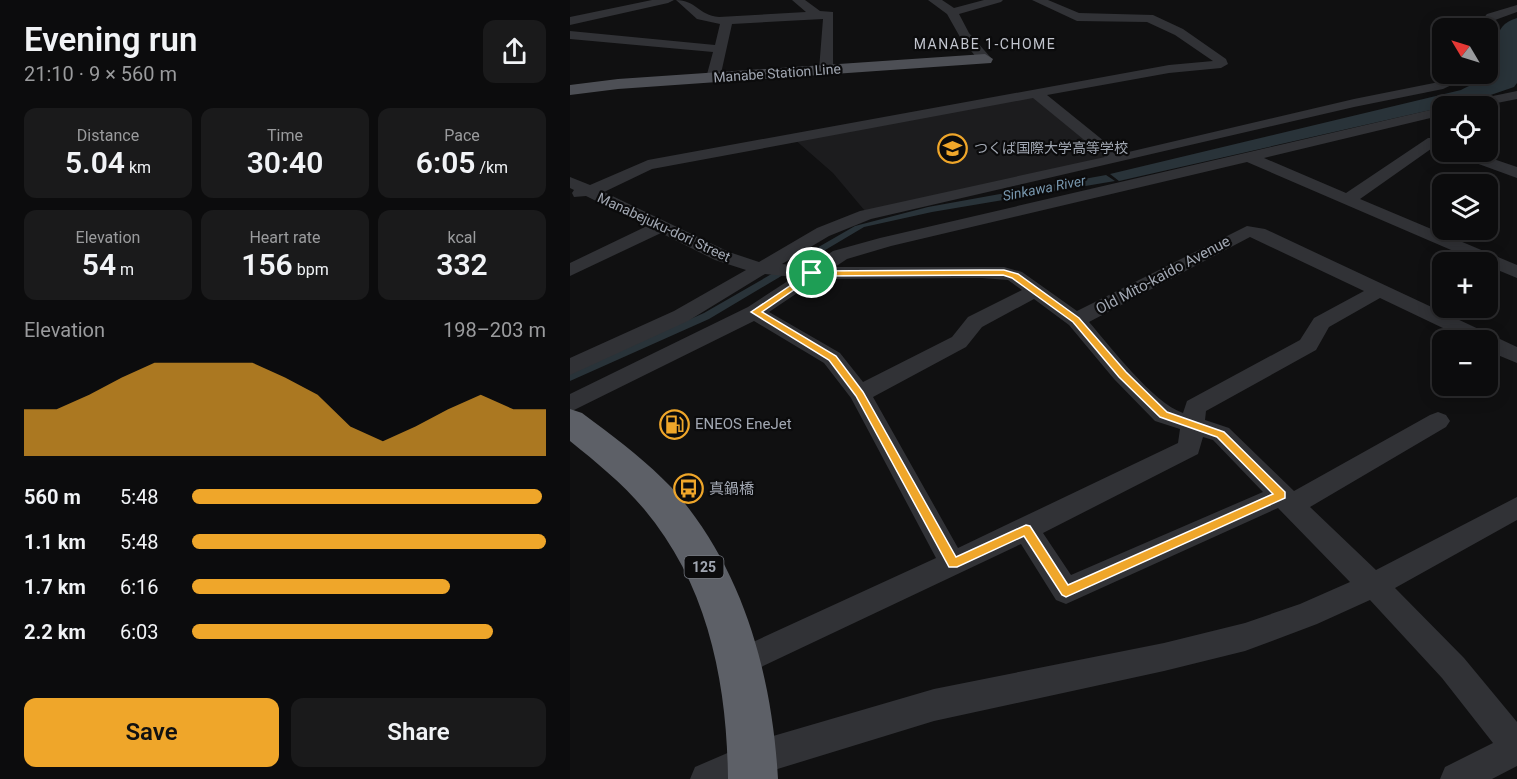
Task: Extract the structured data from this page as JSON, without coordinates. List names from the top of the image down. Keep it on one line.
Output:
{"streets":{"highway":["125"],"main road":["Manabe Station Line"],"street":["Manabejuku-dori Street","Old Mito-kaido Avenue"]},"districts":["MANABE 1-CHOME"],"water":["Sinkawa River"],"places":{"school or university":["つくば国際大学高等学校"],"fuel station":["ENEOS EneJet"],"bus stop":["真鍋橋"]},"north":"top left","page":{"heading":["Evening run","21:10 · 9 × 560 m"],"map_buttons":["+","−"],"stats":[["Distance","5.04 km"],["Time","30:40"],["Pace","6:05 /km"],["Elevation","54 m"],["Heart rate","156 bpm"],["kcal","332"]],"chart":["Elevation","198–203 m"],"list":[{"name":"560 m","note":"5:48"},{"name":"1.1 km","note":"5:48"},{"name":"1.7 km","note":"6:16"},{"name":"2.2 km","note":"6:03"}],"buttons":["Save","Share"]}}
